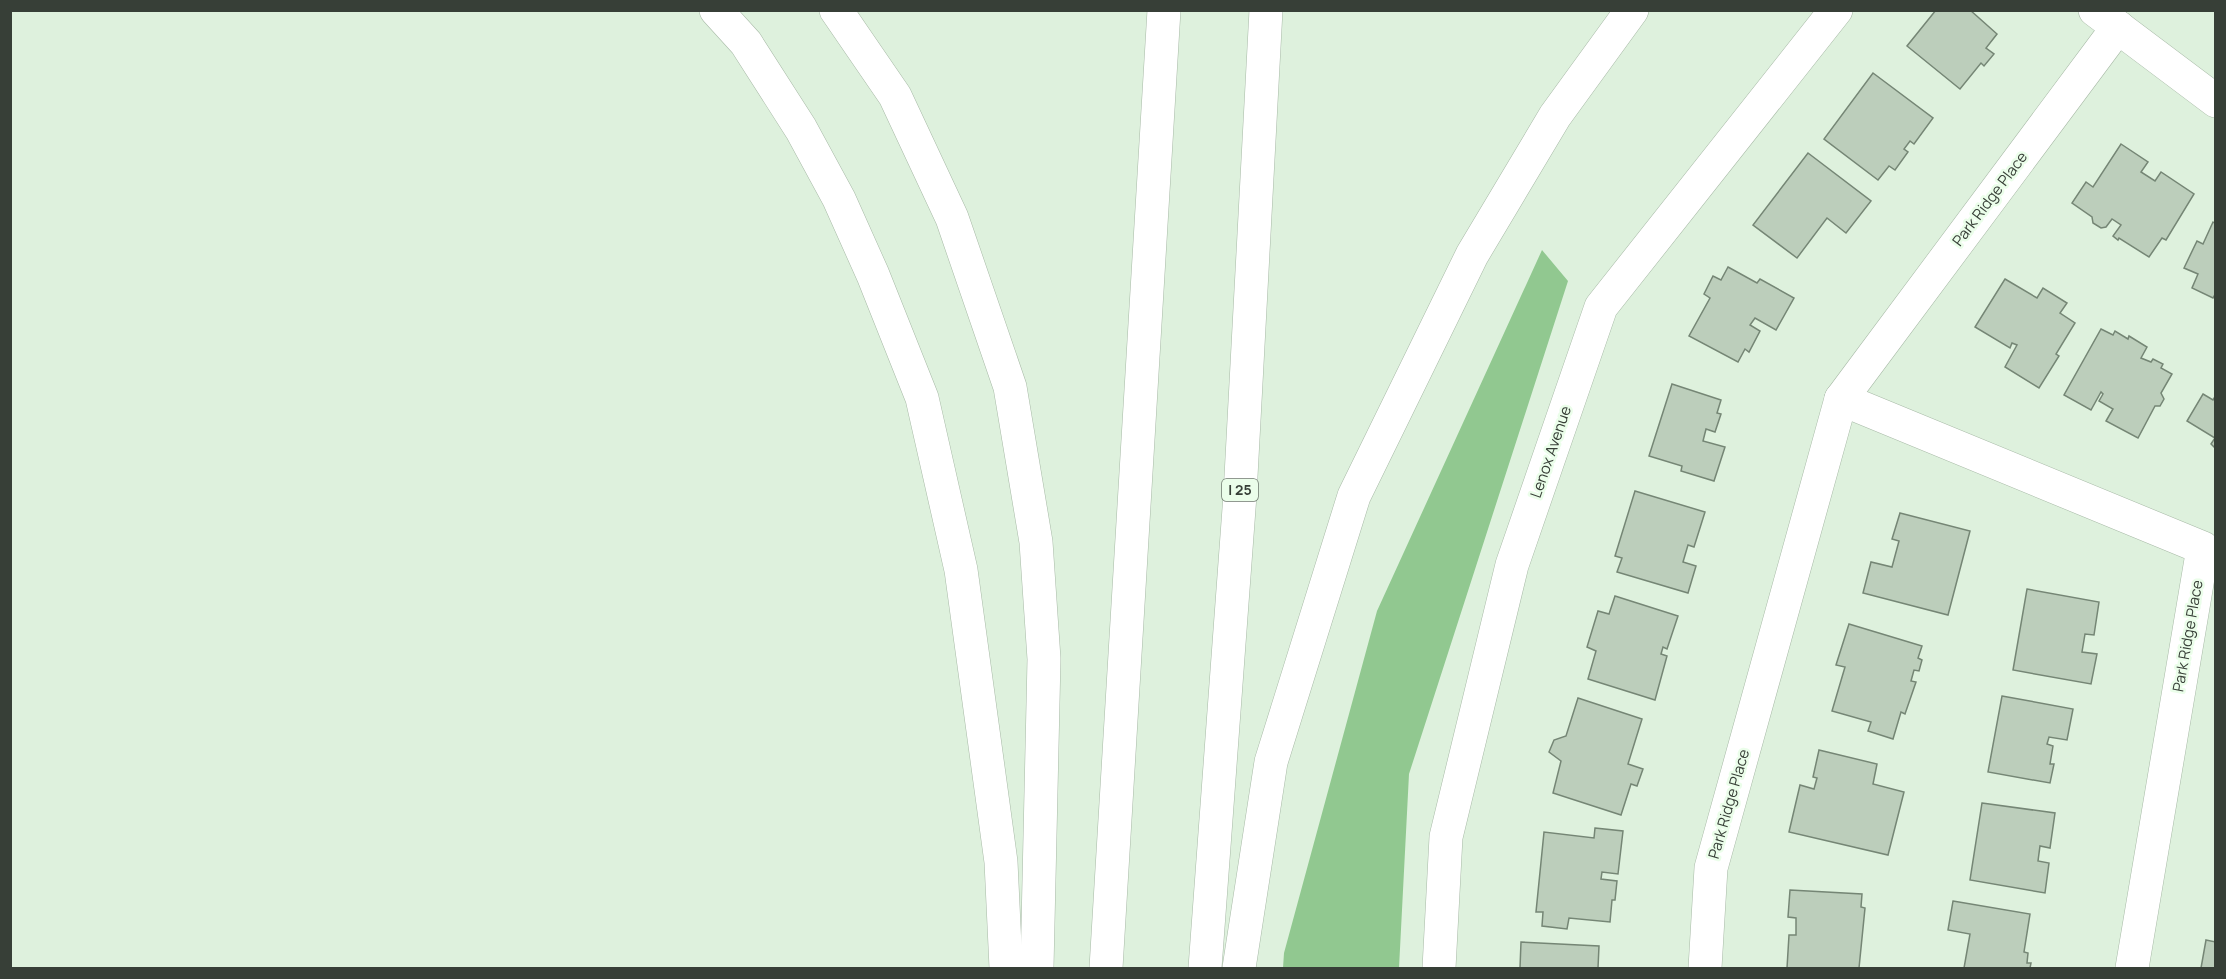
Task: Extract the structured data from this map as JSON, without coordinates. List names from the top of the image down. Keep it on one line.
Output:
{"streets":{"main road":["Park Ridge Place","Lenox Avenue","I 25"]}}
